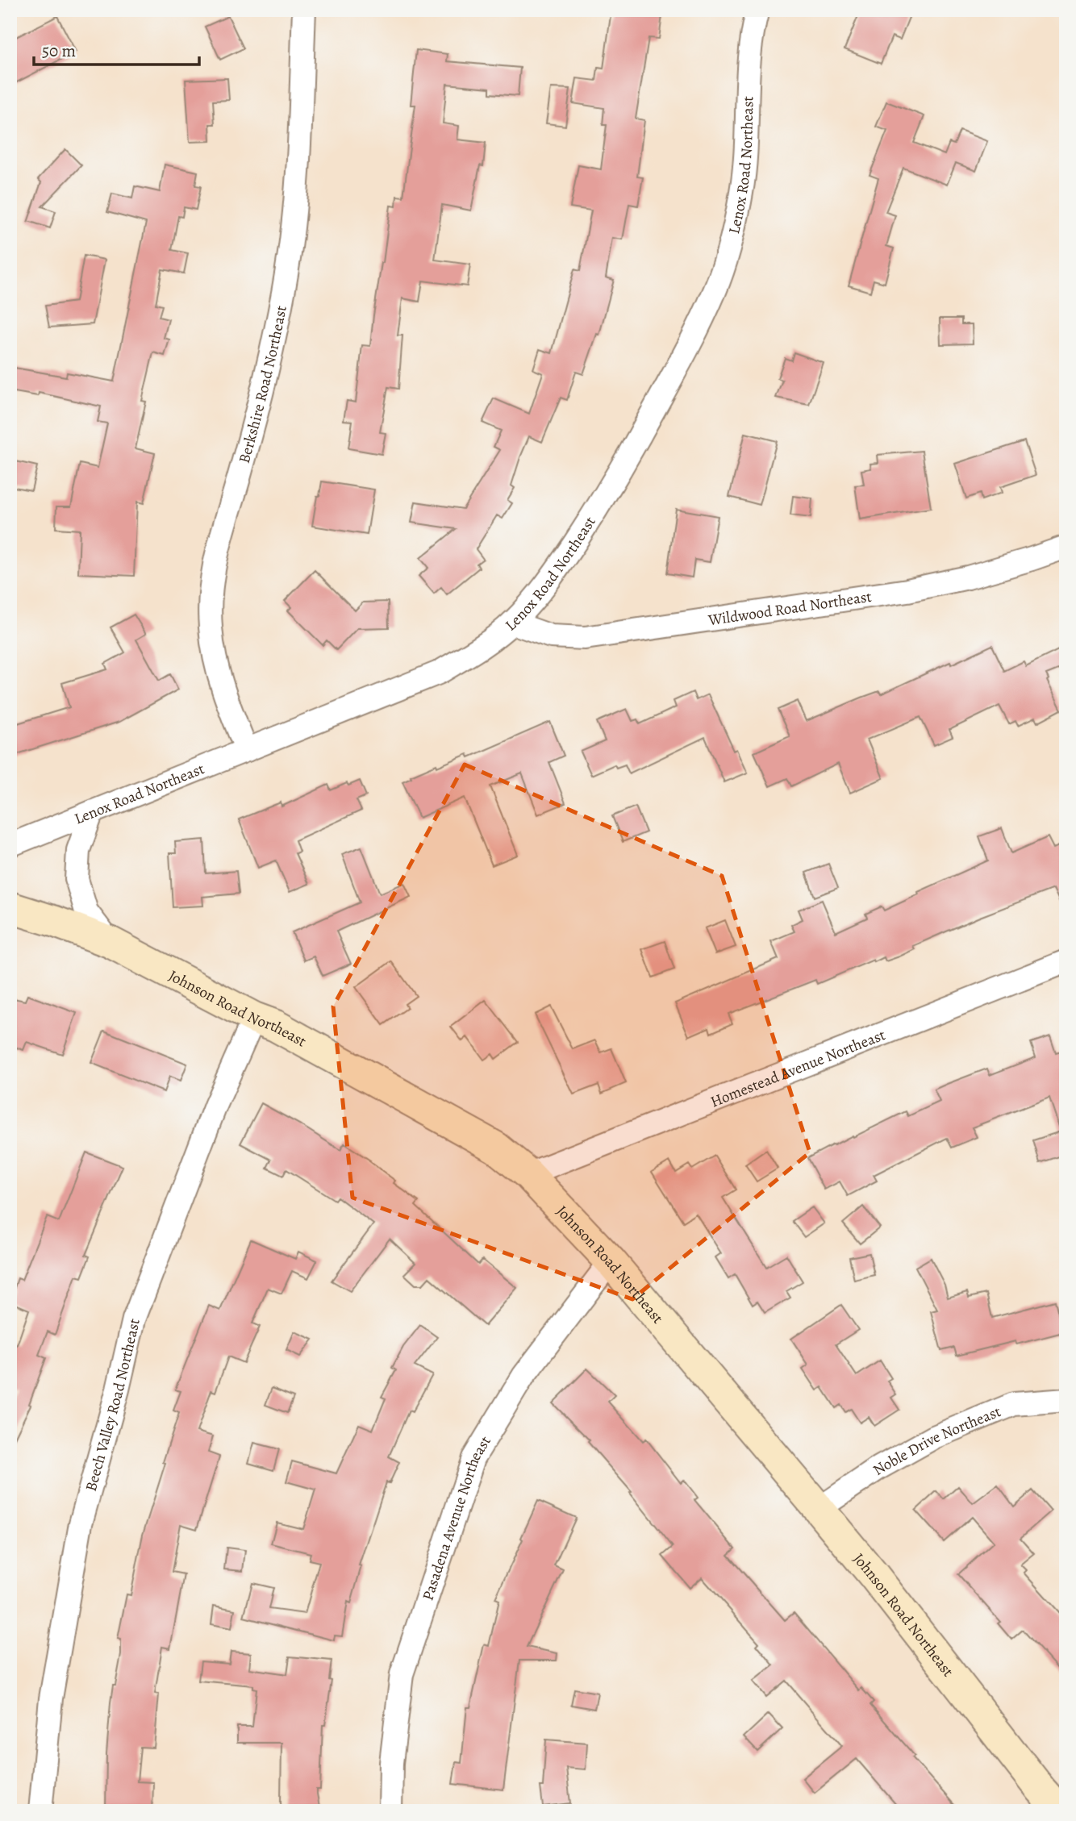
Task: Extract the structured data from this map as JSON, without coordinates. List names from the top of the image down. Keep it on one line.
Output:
{"streets":{"street":["Lenox Road Northeast","Berkshire Road Northeast","Wildwood Road Northeast","Johnson Road Northeast","Homestead Avenue Northeast","Beech Valley Road Northeast","Noble Drive Northeast","Pasadena Avenue Northeast"]},"crossings":[["Lenox Road Northeast","Berkshire Road Northeast"],["Lenox Road Northeast","Wildwood Road Northeast"],["Johnson Road Northeast","Homestead Avenue Northeast"],["Johnson Road Northeast","Beech Valley Road Northeast"],["Johnson Road Northeast","Noble Drive Northeast"],["Johnson Road Northeast","Pasadena Avenue Northeast"]],"scale_bar":"50 m"}
